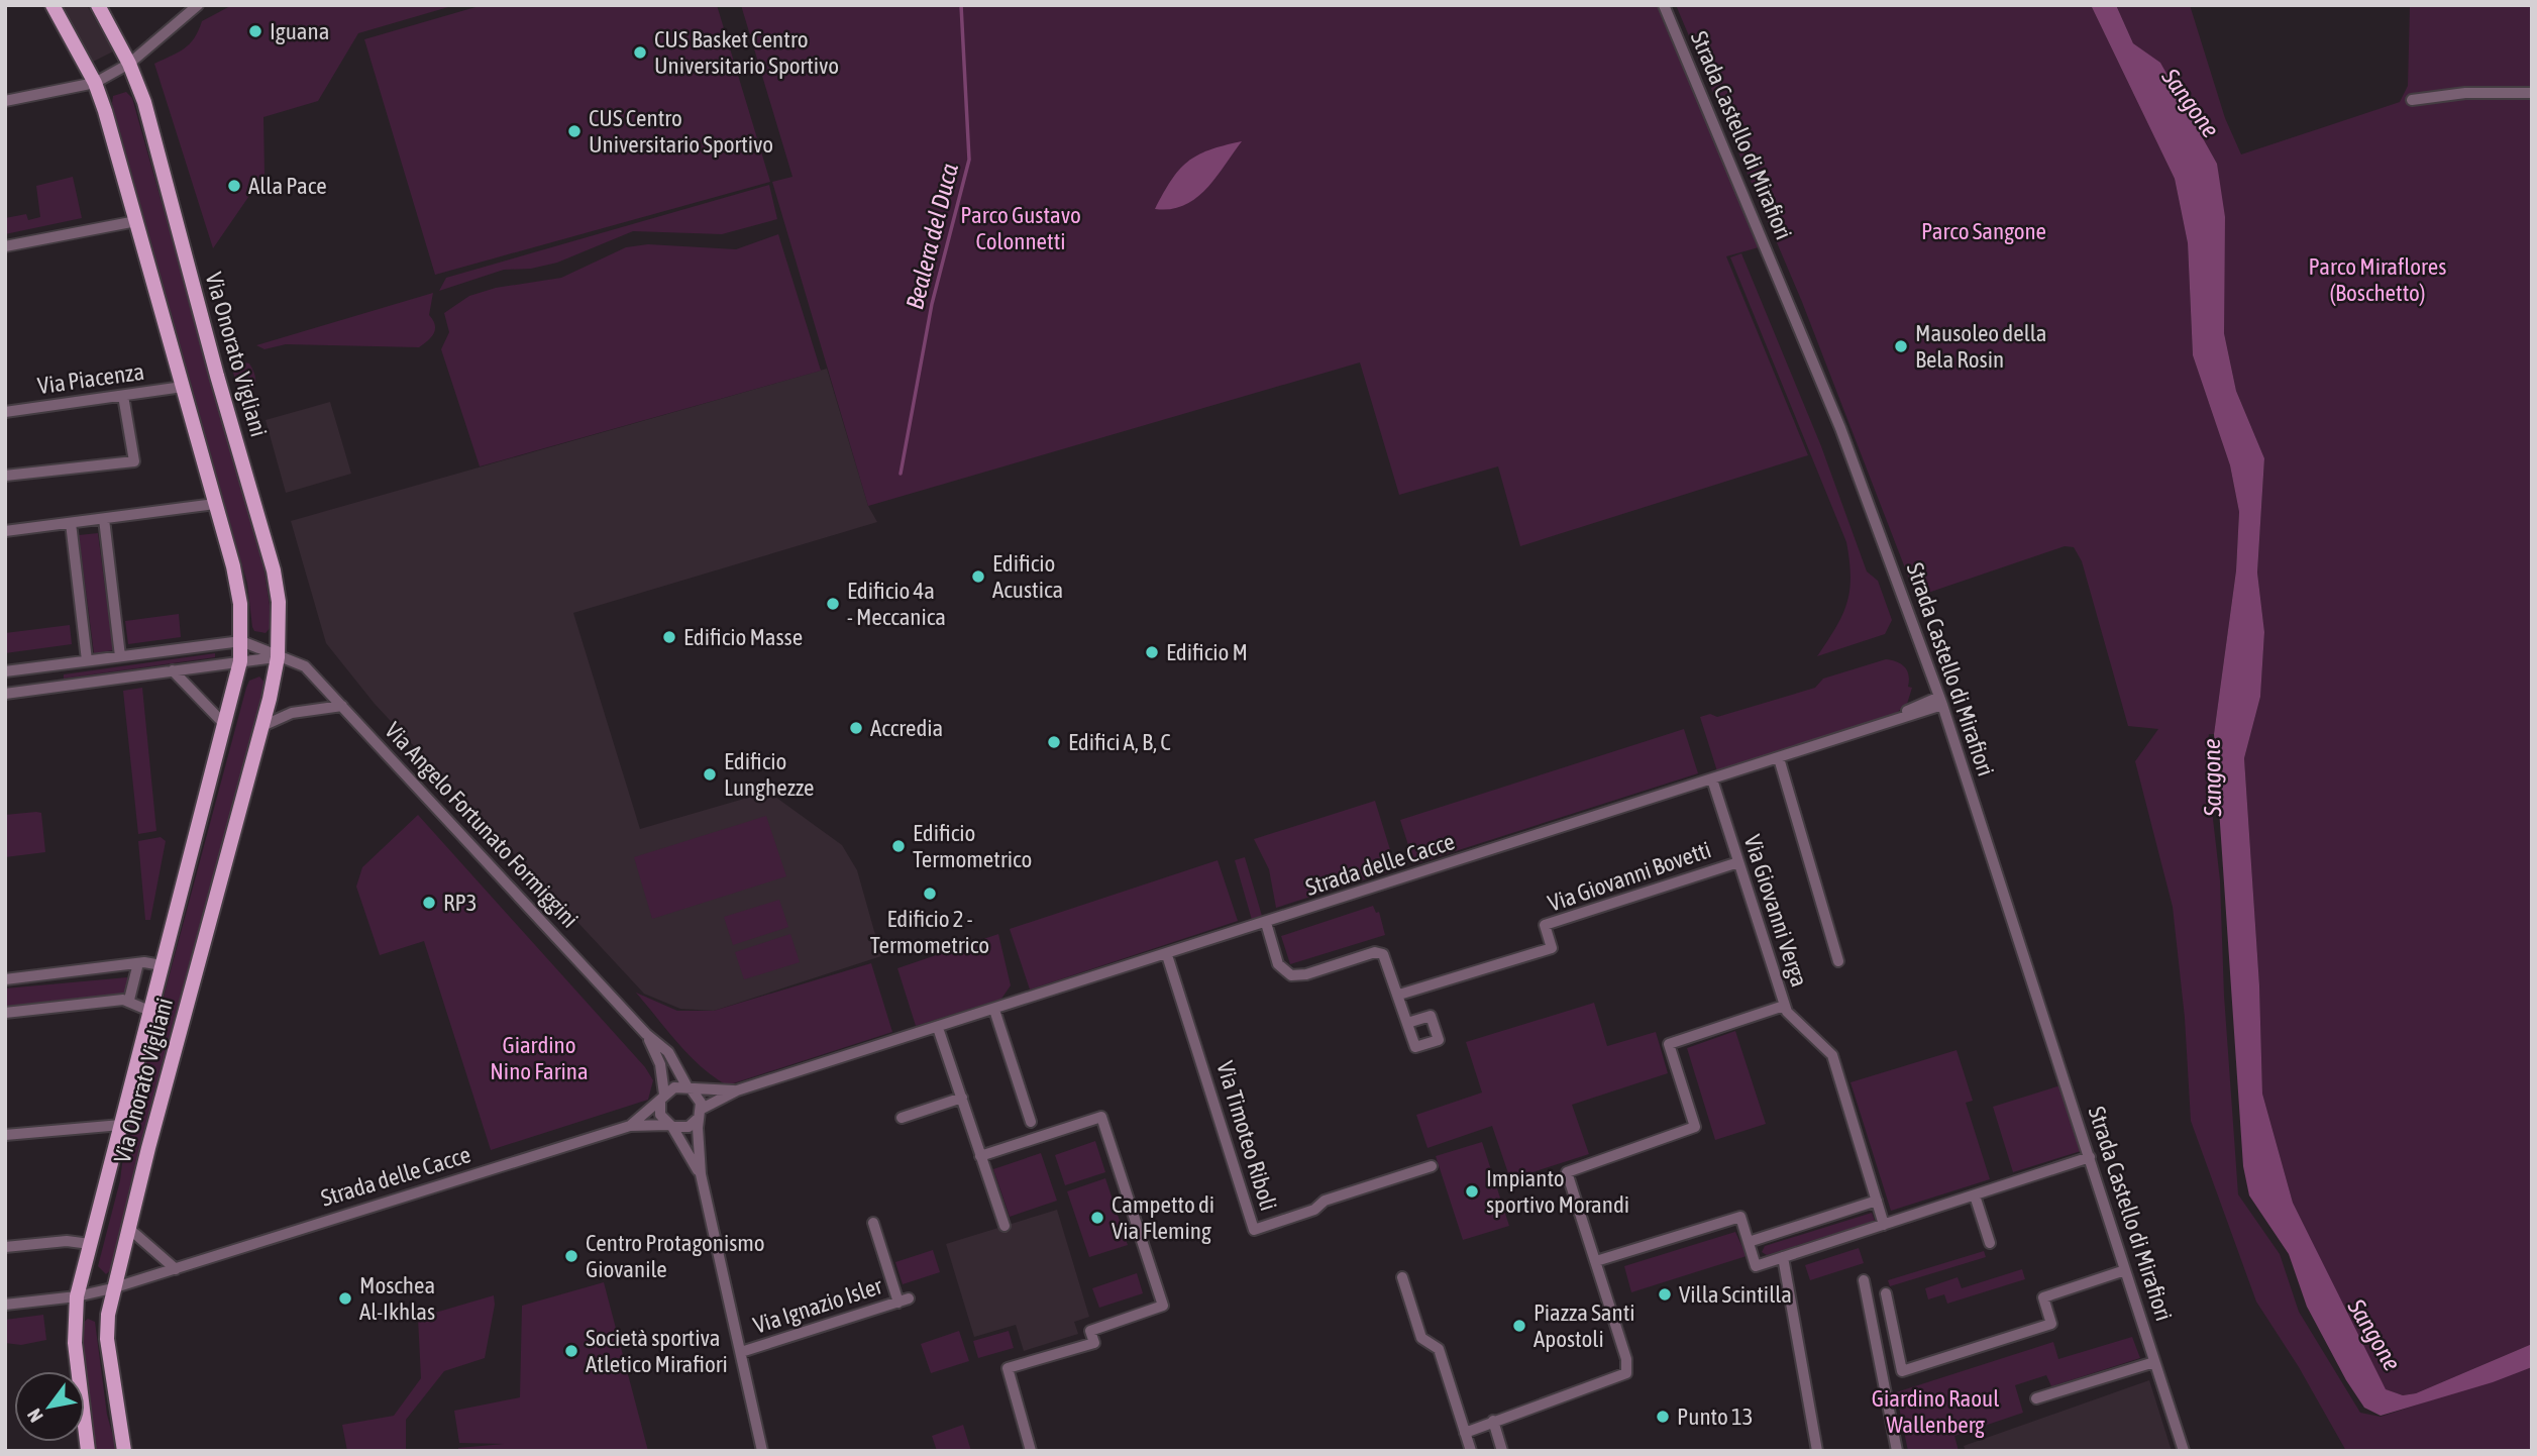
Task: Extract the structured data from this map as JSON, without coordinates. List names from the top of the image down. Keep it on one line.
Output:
{"streets":{"main road":["Via Onorato Vigliani"],"street":["Strada Castello di Mirafiori","Via Piacenza","Via Angelo Fortunato Formiggini","Strada delle Cacce","Via Giovanni Bovetti","Via Giovanni Verga","Via Timoteo Riboli","Via Ignazio Isler"]},"crossings":[["Strada Castello di Mirafiori","Strada delle Cacce"],["Via Onorato Vigliani","Via Piacenza"],["Via Onorato Vigliani","Via Angelo Fortunato Formiggini"],["Via Onorato Vigliani","Strada delle Cacce"],["Via Angelo Fortunato Formiggini","Strada delle Cacce"],["Strada delle Cacce","Via Giovanni Verga"],["Strada delle Cacce","Via Timoteo Riboli"],["Via Giovanni Bovetti","Via Giovanni Verga"]],"water":["Sangone","Bealera del Duca"],"parks":["Parco Gustavo Colonnetti","Parco Sangone","Parco Miraflores (Boschetto)","Giardino Nino Farina","Giardino Raoul Wallenberg"],"places":["Iguana","CUS Basket Centro Universitario Sportivo","CUS Centro Universitario Sportivo","Alla Pace","Mausoleo della Bela Rosin","Edificio Acustica","Edificio 4a - Meccanica","Edificio Masse","Edificio M","Accredia","Edifici A, B, C","Edificio Lunghezze","Edificio Termometrico","Edificio 2 - Termometrico","RP3","Impianto sportivo Morandi","Campetto di Via Fleming","Centro Protagonismo Giovanile","Villa Scintilla","Moschea Al-Ikhlas","Piazza Santi Apostoli","Società sportiva Atletico Mirafiori","Punto 13"],"north":"bottom left"}
